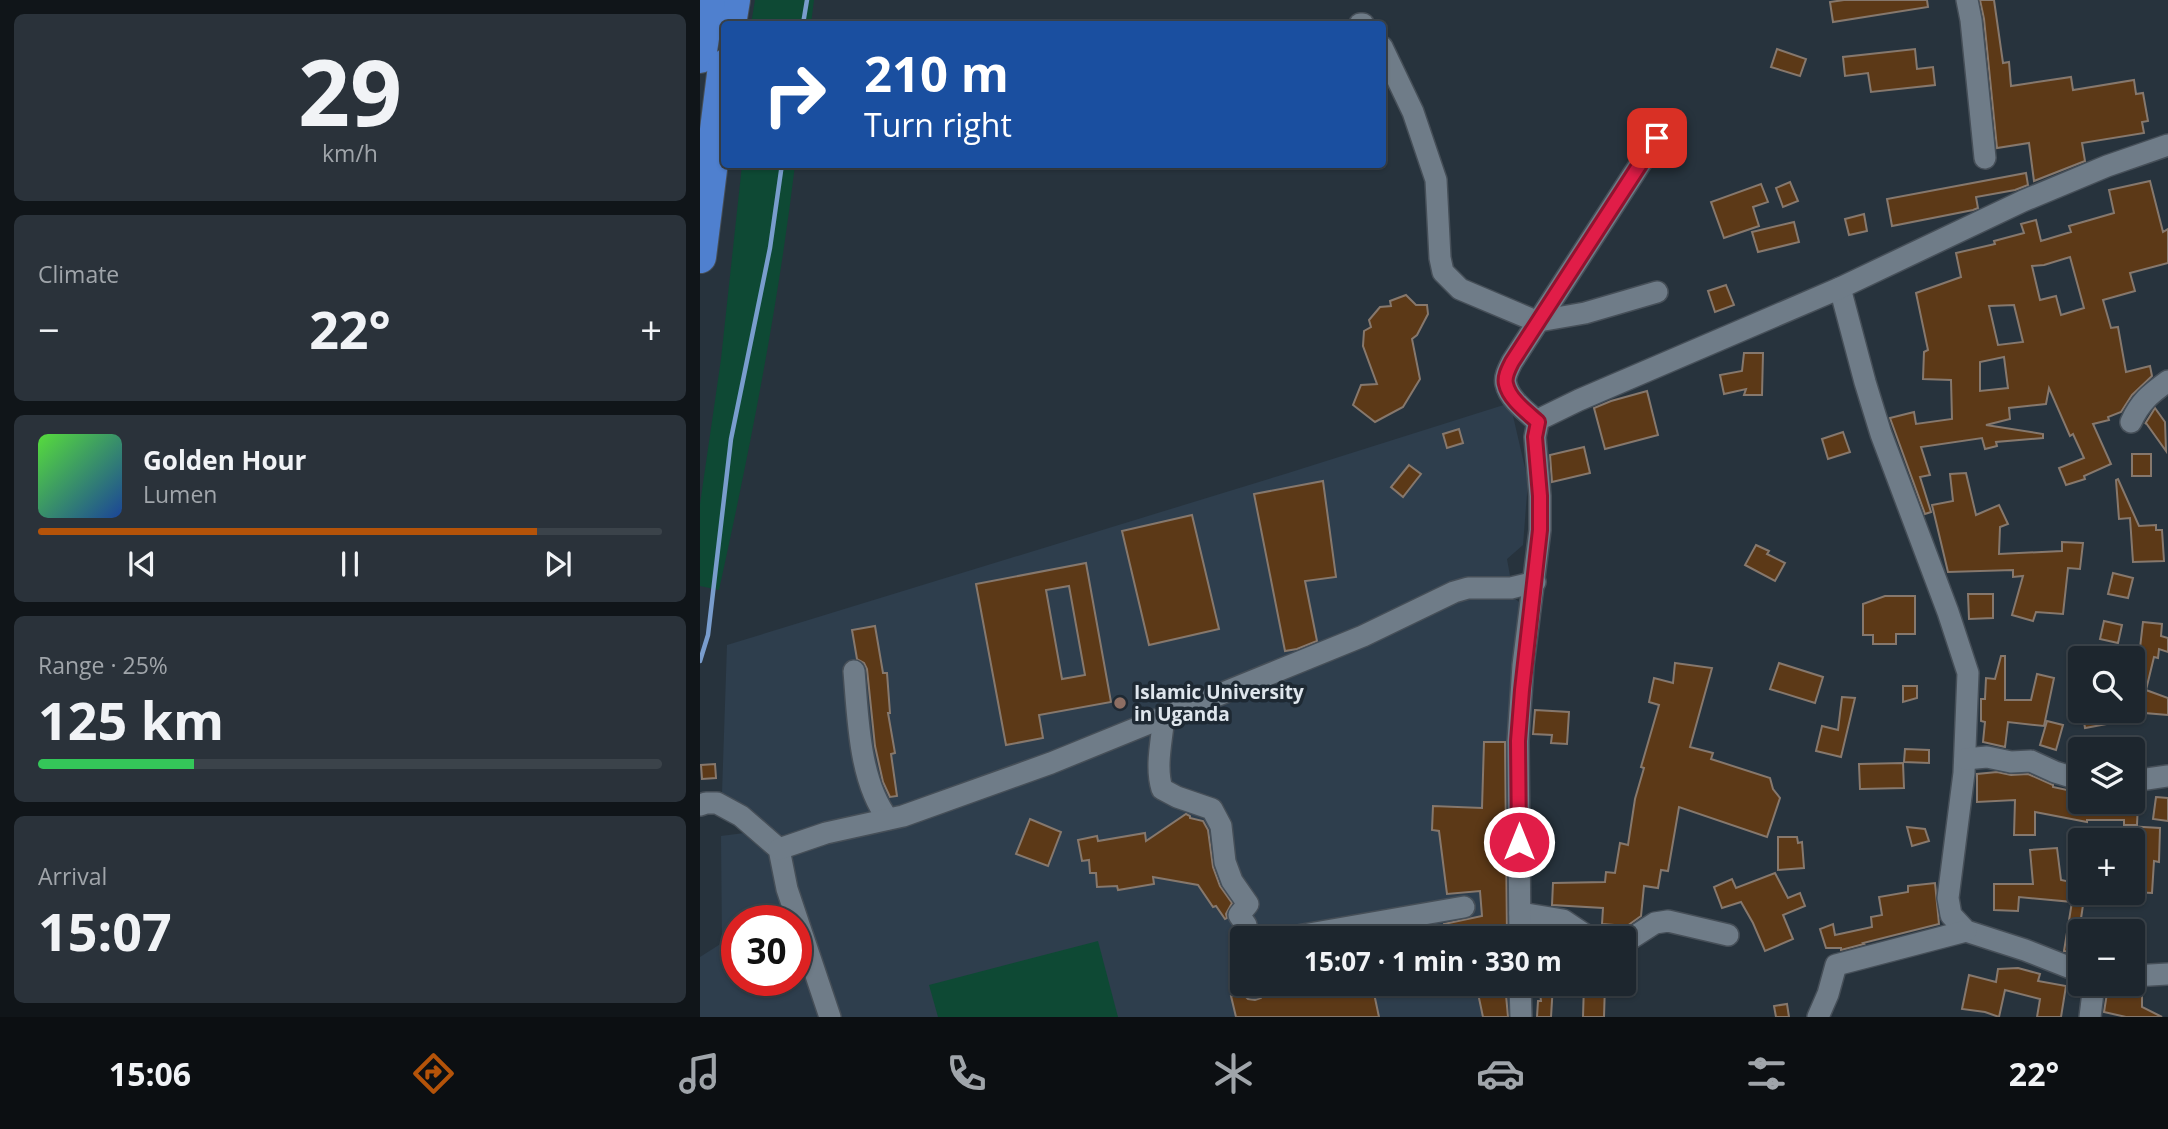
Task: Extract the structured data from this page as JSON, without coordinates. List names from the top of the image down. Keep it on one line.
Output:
{"places":["Islamic University in Uganda"],"page":{"tile":[["29","km/h"],"Climate",["Range · 25%","125 km"],["Arrival","15:07"]],"turn":["210 m","Turn right"],"heat":["−","22°","+"],"song":["Golden Hour","Lumen"],"map_buttons":["+","−"],"limit":"30","trip":"15:07 · 1 min · 330 m","tabs":["15:06","22°"]}}
